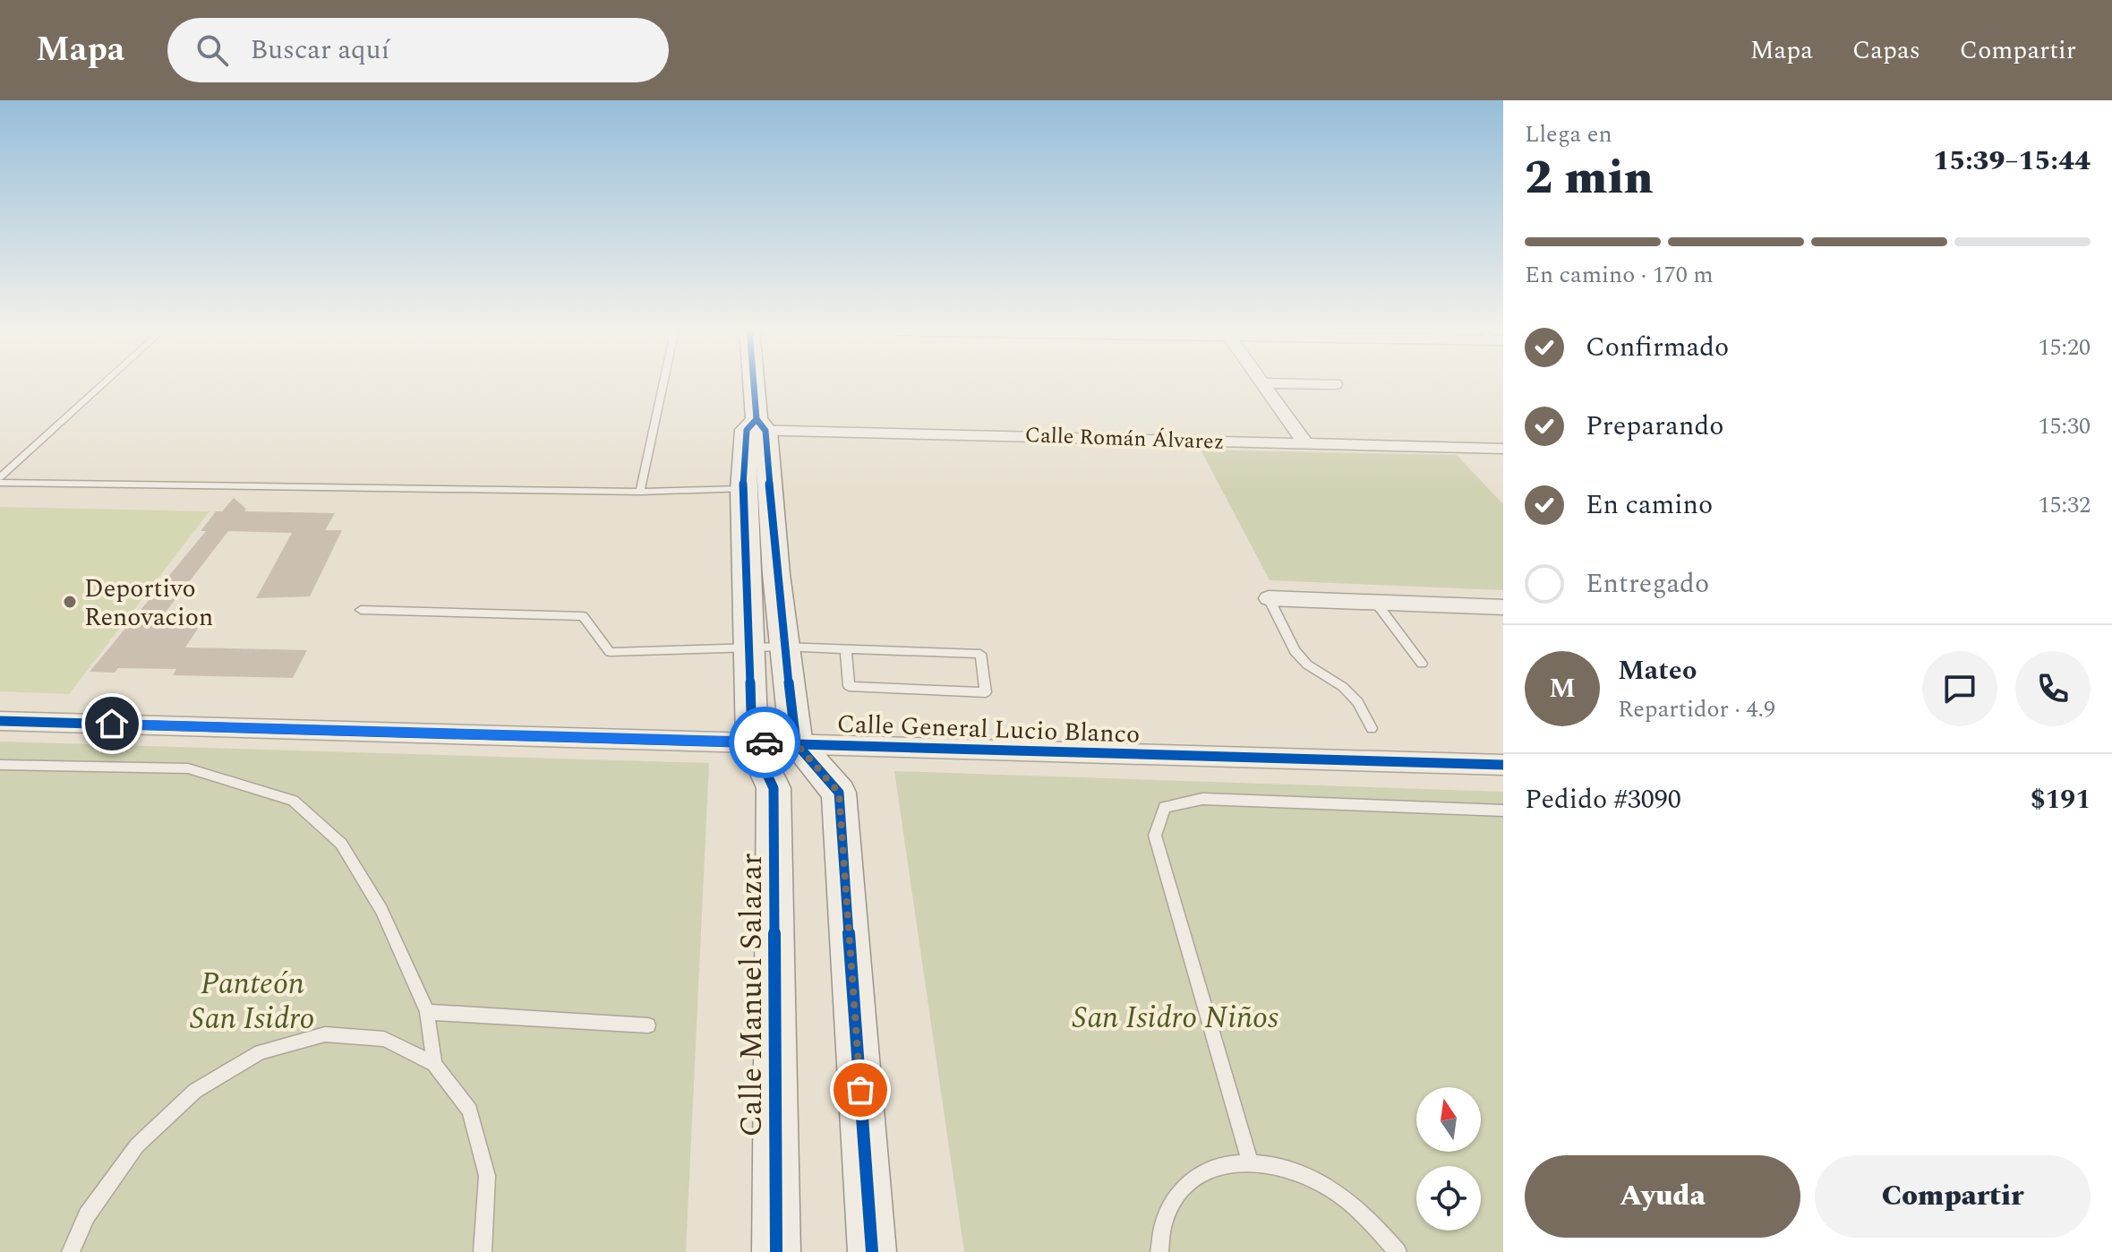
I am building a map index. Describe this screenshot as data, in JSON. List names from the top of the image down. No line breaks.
{"streets":{"street":["Calle Román Álvarez","Calle General Lucio Blanco","Calle Manuel Salazar"]},"crossings":[["Calle General Lucio Blanco","Calle Manuel Salazar"]],"parks":["Panteón San Isidro","San Isidro Niños"],"places":["Deportivo Renovacion"],"north":"top","page":{"header":"Mapa","search":"Buscar aquí","nav":["Mapa","Capas","Compartir"],"heading":["2 min","Llega en","15:39–15:44"],"panel":["Mateo","Repartidor · 4.9","Pedido #3090","$191"],"bar":"En camino · 170 m","list":[["Confirmado","15:20"],["Preparando","15:30"],["En camino","15:32"],"Entregado"],"round":"M","buttons":["Ayuda","Compartir"]}}
